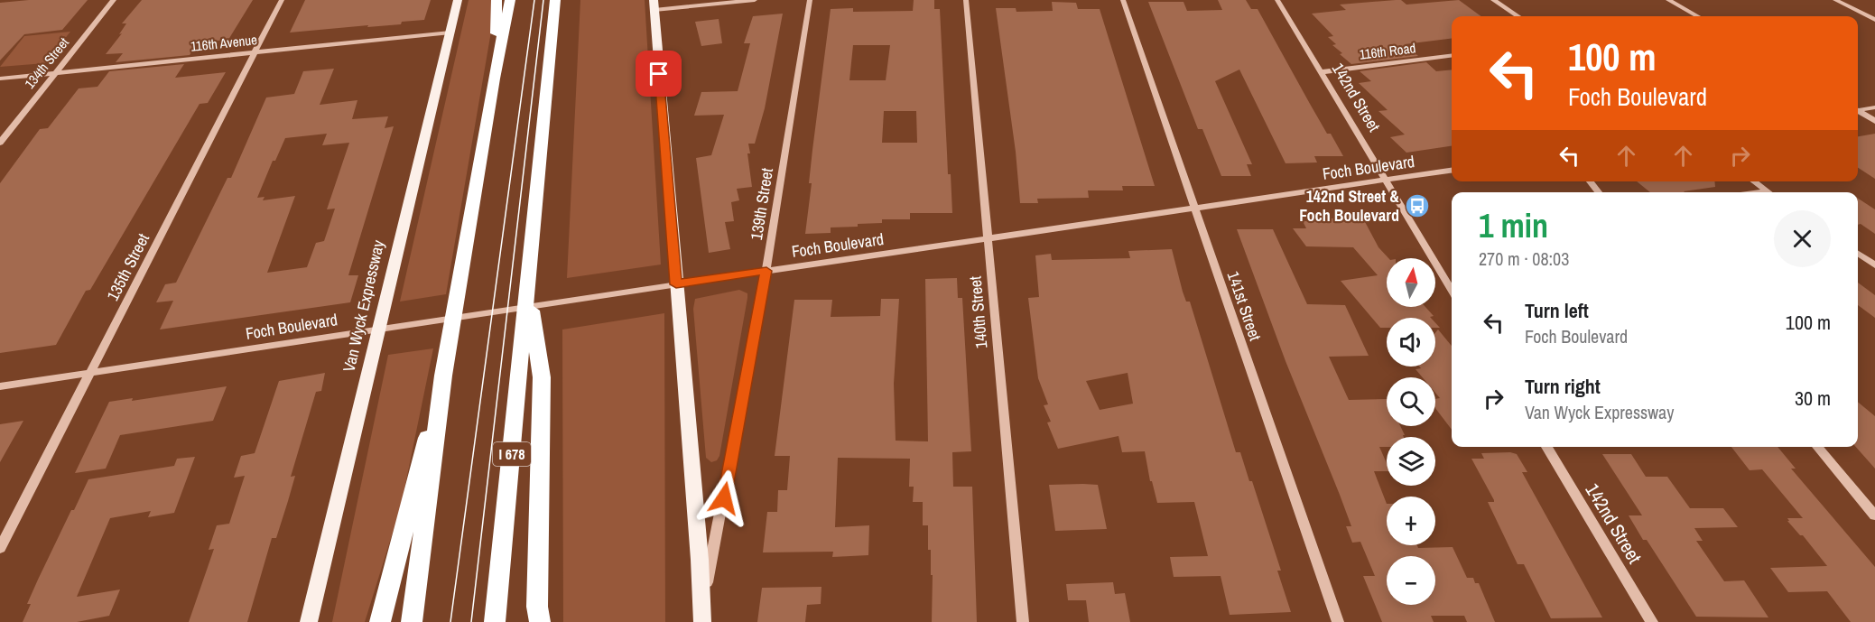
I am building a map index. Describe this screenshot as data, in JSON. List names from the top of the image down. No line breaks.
{"streets":{"highway":["I 678"],"main road":["Van Wyck Expressway"],"street":["116th Avenue","116th Road","134th Street","142nd Street","Foch Boulevard","139th Street","135th Street","141st Street","140th Street"]},"crossings":[["116th Avenue","134th Street"],["116th Avenue","135th Street"],["116th Avenue","Van Wyck Expressway"],["116th Road","142nd Street"],["142nd Street","Foch Boulevard"],["Foch Boulevard","139th Street"],["Foch Boulevard","135th Street"],["Foch Boulevard","Van Wyck Expressway"],["Foch Boulevard","141st Street"],["Foch Boulevard","140th Street"]],"places":{"bus stop":["142nd Street & Foch Boulevard"]},"north":"top","page":{"turn":["100 m","Foch Boulevard"],"heading":["1 min","270 m · 08:03"],"map_buttons":["+","−"],"list":[{"name":"Turn left","note":"Foch Boulevard","value":"100 m"},{"name":"Turn right","note":"Van Wyck Expressway","value":"30 m"}]}}
